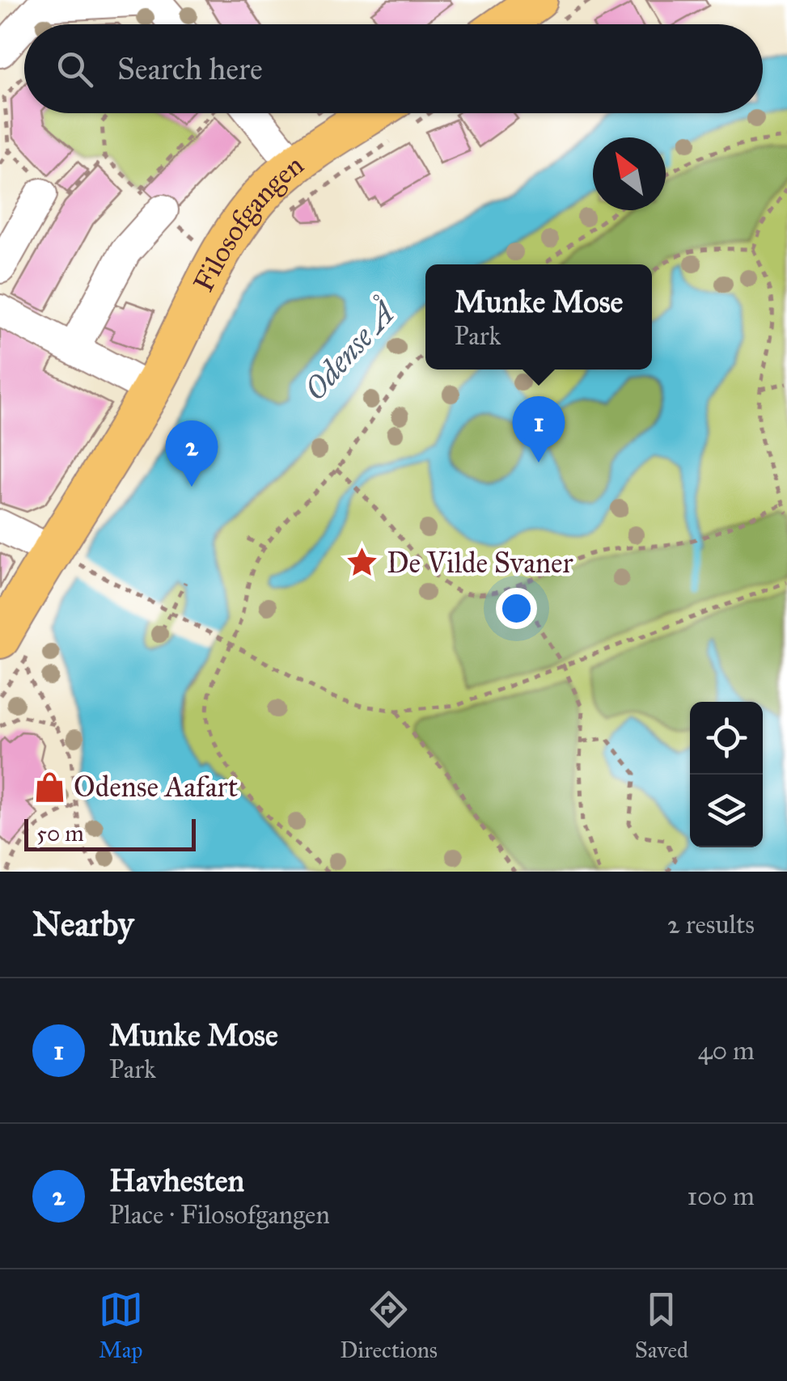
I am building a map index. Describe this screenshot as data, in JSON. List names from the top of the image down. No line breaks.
{"streets":{"main road":["Filosofgangen"]},"water":["Odense Å"],"places":{"place":["De Vilde Svaner"],"shop":["Odense Aafart"]},"scale_bar":"50 m","north":"top left","page":{"search":"Search here","popup":["Munke Mose","Park"],"pins":["1","2"],"scale":"50 m","heading":["Nearby","2 results"],"list":[{"mark":"1","name":"Munke Mose","note":"Park","value":"40 m"},{"mark":"2","name":"Havhesten","note":"Place · Filosofgangen","value":"100 m"}],"nav":["Map","Directions","Saved"]}}
